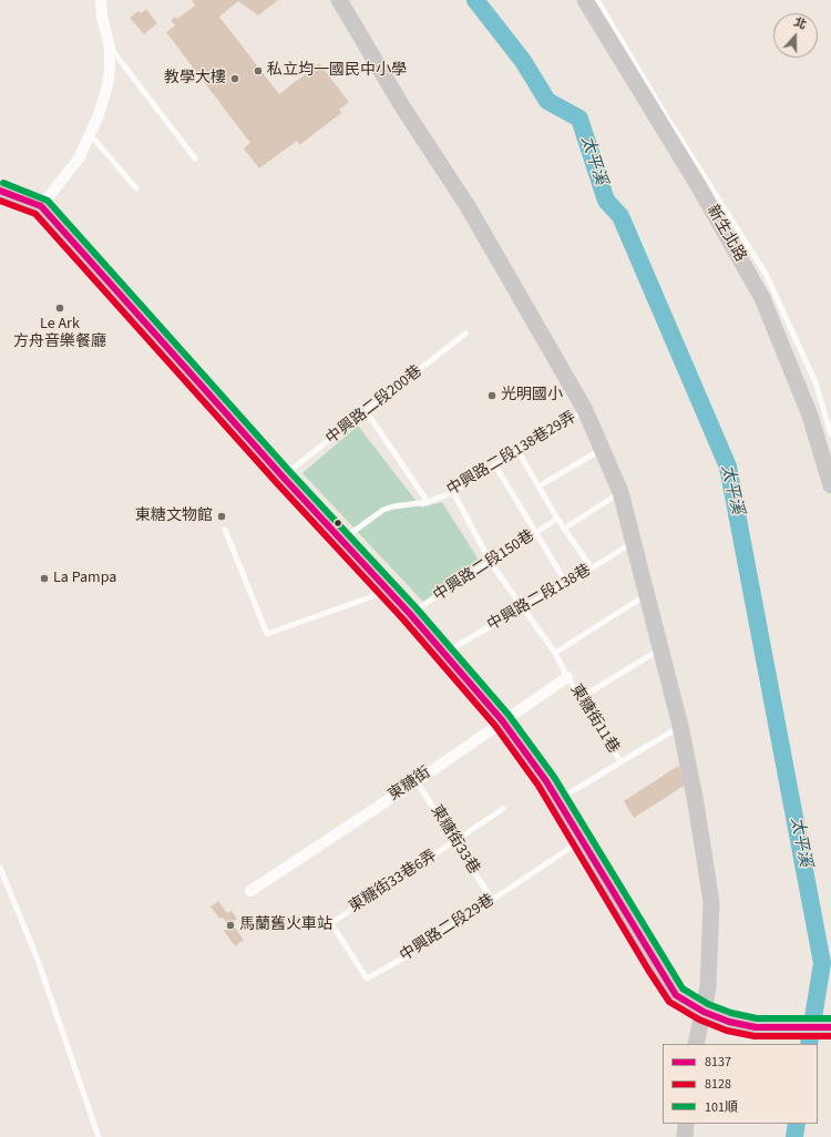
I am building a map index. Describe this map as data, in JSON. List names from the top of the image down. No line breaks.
{"streets":{"street":["新生北路","東糖街"],"lane":["中興路二段200巷","中興路二段138巷29弄","中興路二段150巷","中興路二段138巷","東糖街11巷","東糖街33巷","東糖街33巷6弄","中興路二段29巷"]},"crossings":[["中興路二段138巷29弄","東糖街11巷"],["中興路二段150巷","東糖街11巷"],["中興路二段138巷","東糖街11巷"],["東糖街11巷","東糖街"],["東糖街","東糖街33巷"],["東糖街33巷","東糖街33巷6弄"],["東糖街33巷","中興路二段29巷"],["東糖街33巷6弄","中興路二段29巷"]],"water":["太平溪"],"places":["私立均一國民中小學","教學大樓","Le Ark 方舟音樂餐廳","光明國小","東糖文物館","La Pampa","馬蘭舊火車站"],"lines":["transit line 101順","transit line 8137","transit line 8128"],"legend":["8137","8128","101順"],"north":"top"}
